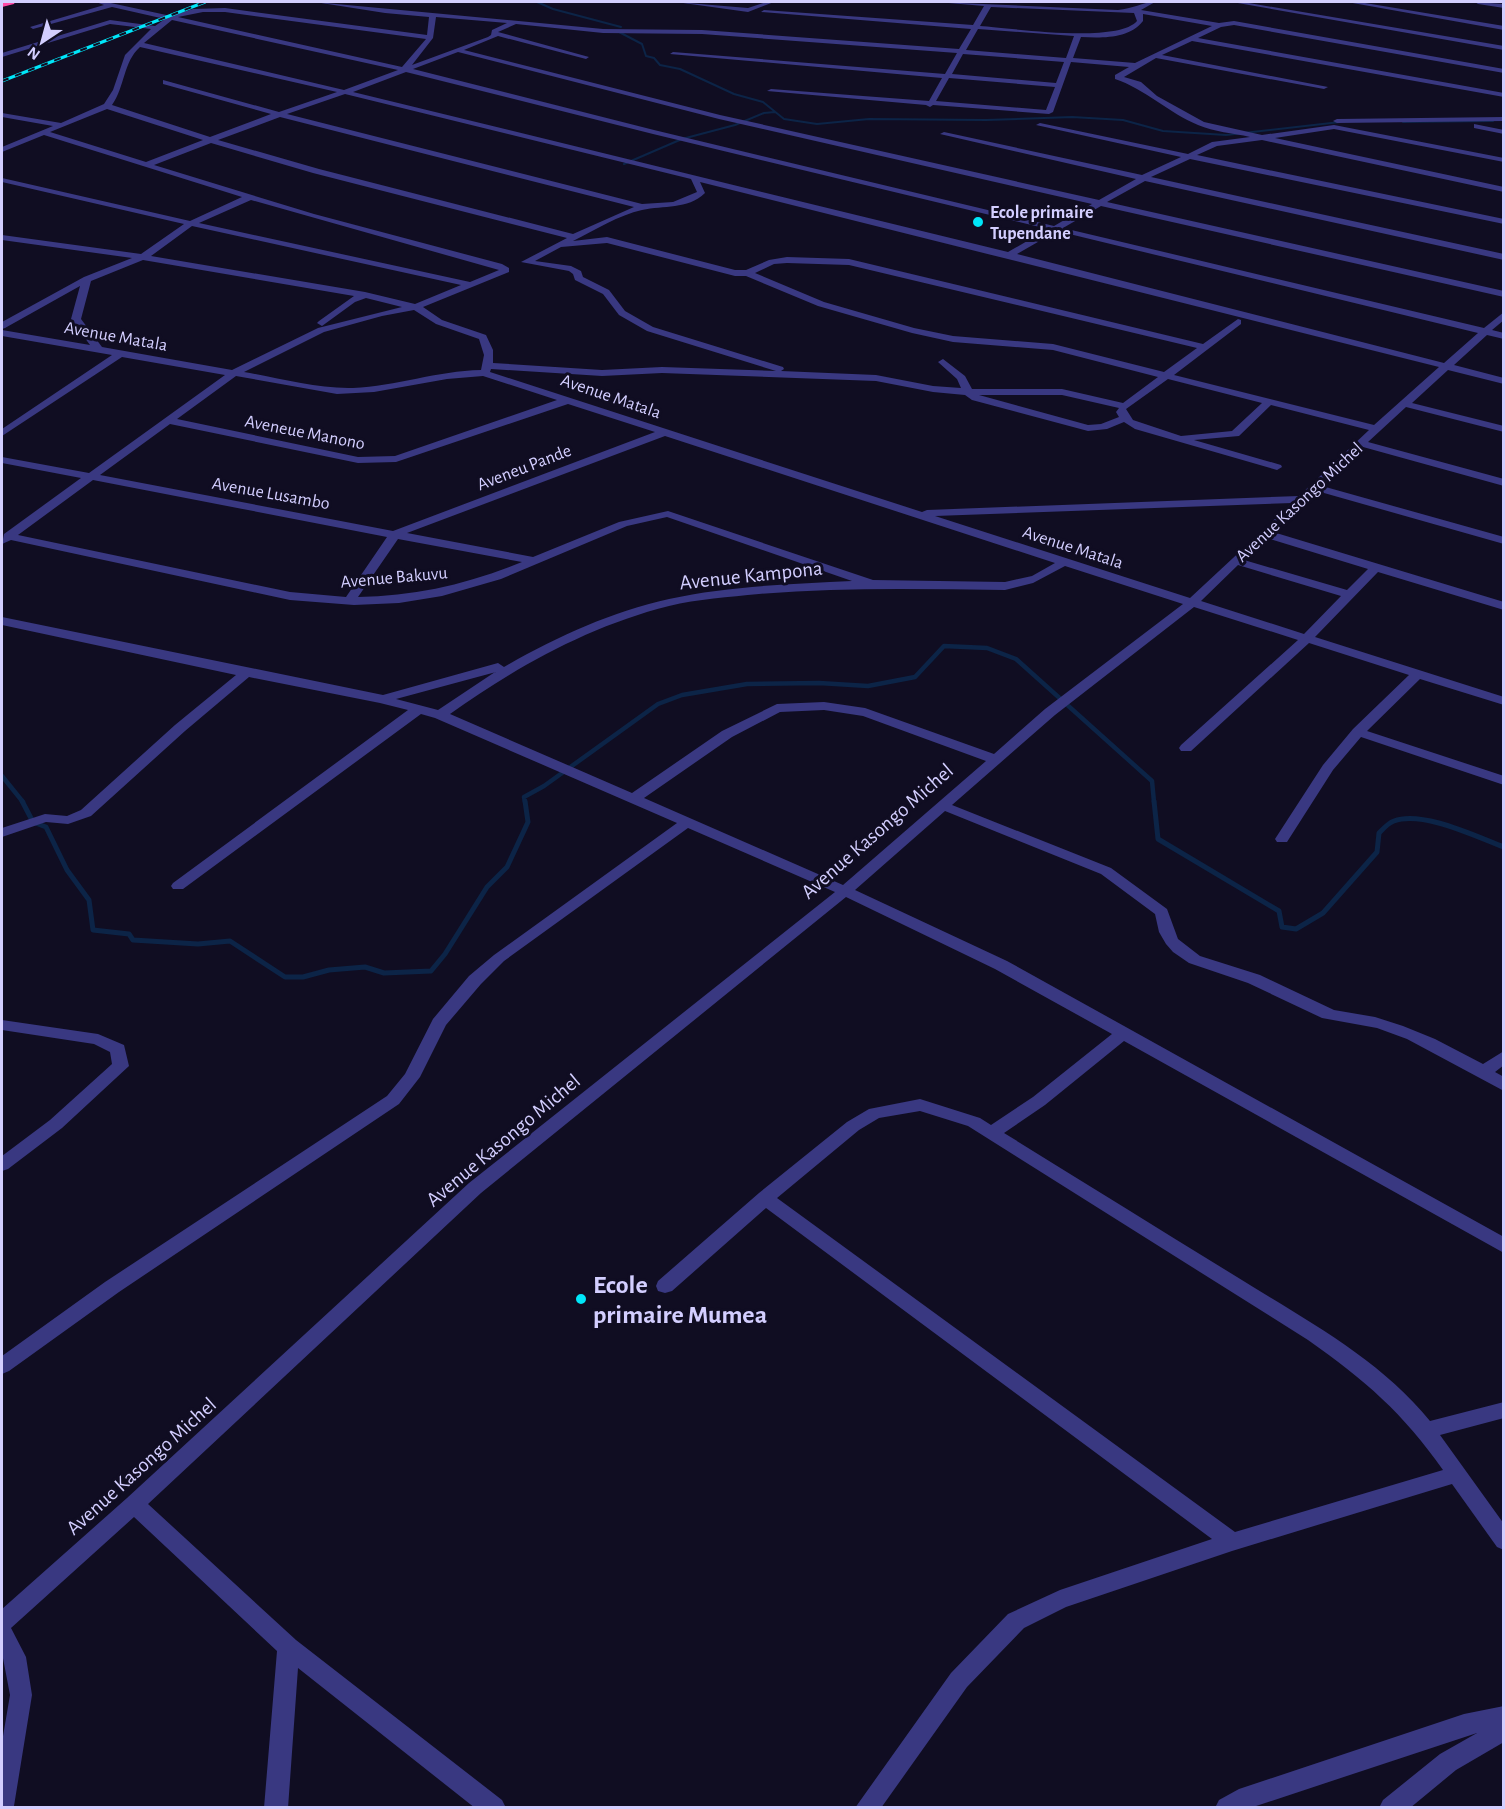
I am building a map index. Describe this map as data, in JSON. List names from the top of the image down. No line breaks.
{"streets":{"street":["Avenue Matala","Aveneue Manono","Aveneu Pande","Avenue Lusambo","Avenue Kasongo Michel","Avenue Kampona","Avenue Bakuvu"]},"crossings":[["Avenue Matala","Aveneue Manono"],["Avenue Matala","Aveneu Pande"],["Avenue Matala","Avenue Kasongo Michel"],["Avenue Matala","Avenue Kampona"],["Aveneu Pande","Avenue Lusambo"],["Avenue Lusambo","Avenue Bakuvu"],["Avenue Kampona","Avenue Bakuvu"]],"places":["Ecole primaire Tupendane","Ecole primaire Mumea"],"north":"bottom left"}
